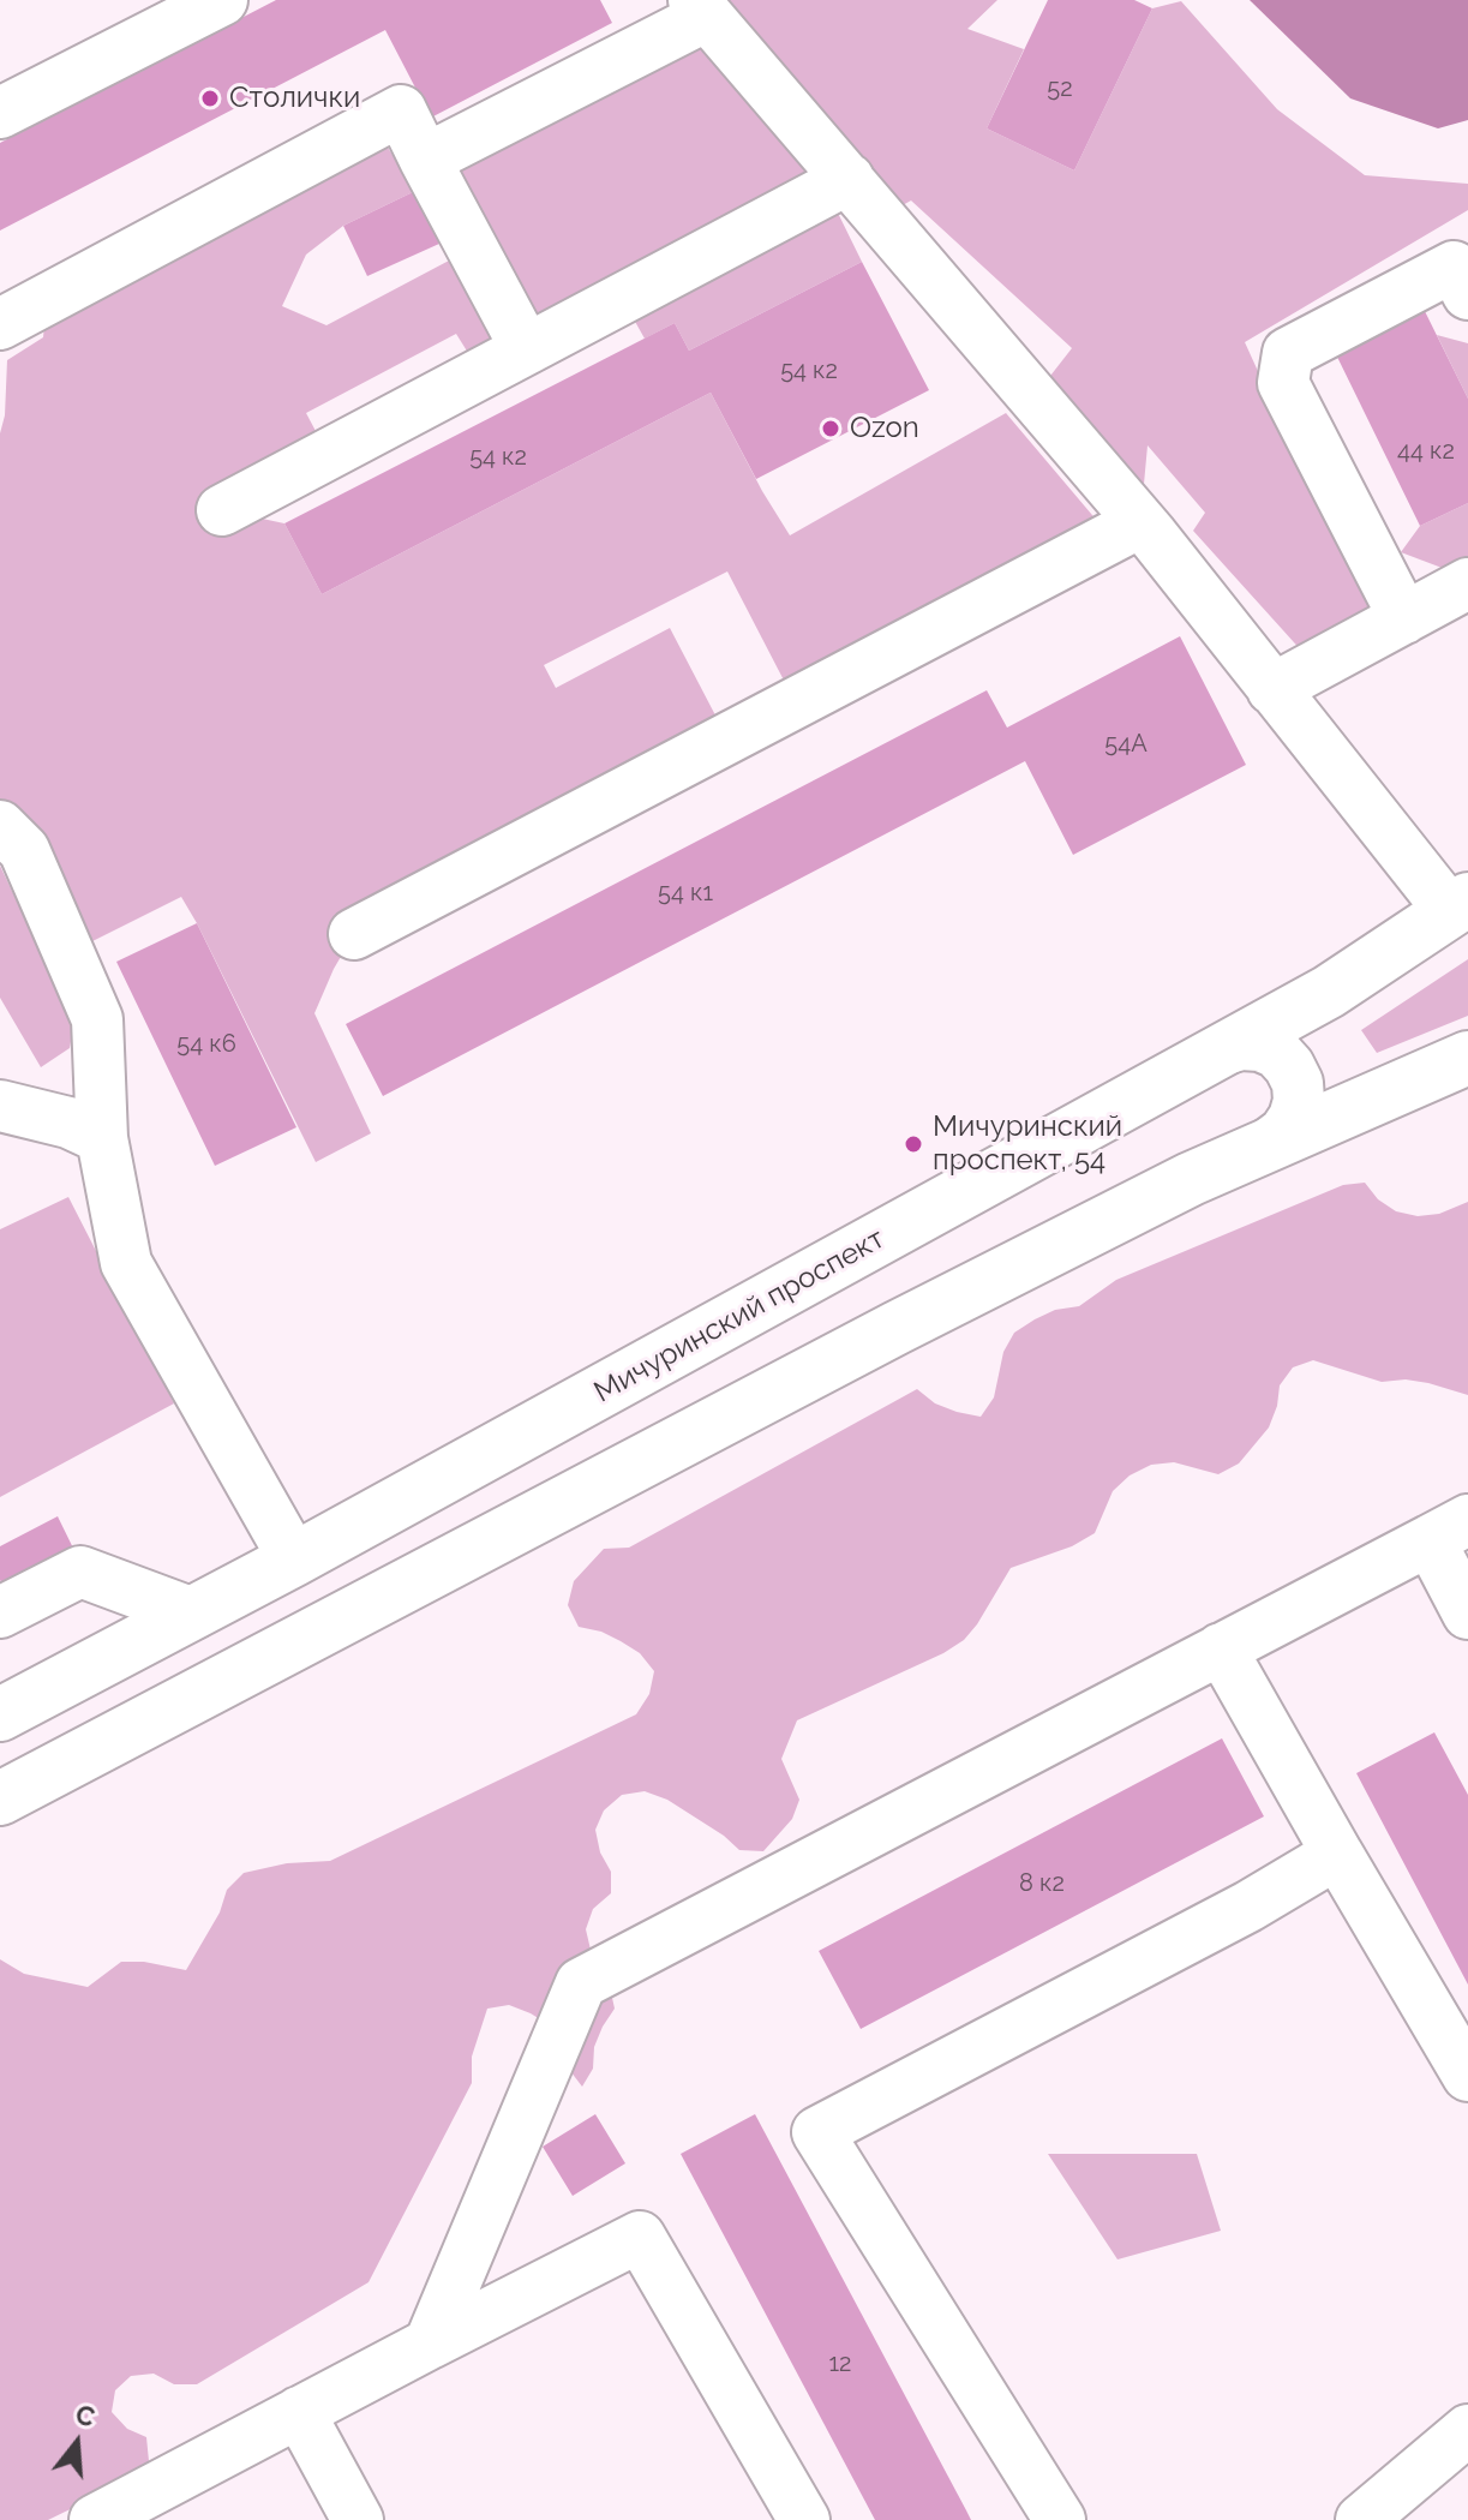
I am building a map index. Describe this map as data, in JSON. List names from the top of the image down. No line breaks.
{"streets":{"main road":["Мичуринский проспект"]},"places":["Столички","Ozon","Мичуринский проспект, 54"],"house_numbers":["52","54 к2","44 к2","54 к2","54А","54 к1","54 к6","8 к2","12"],"north":"top"}
